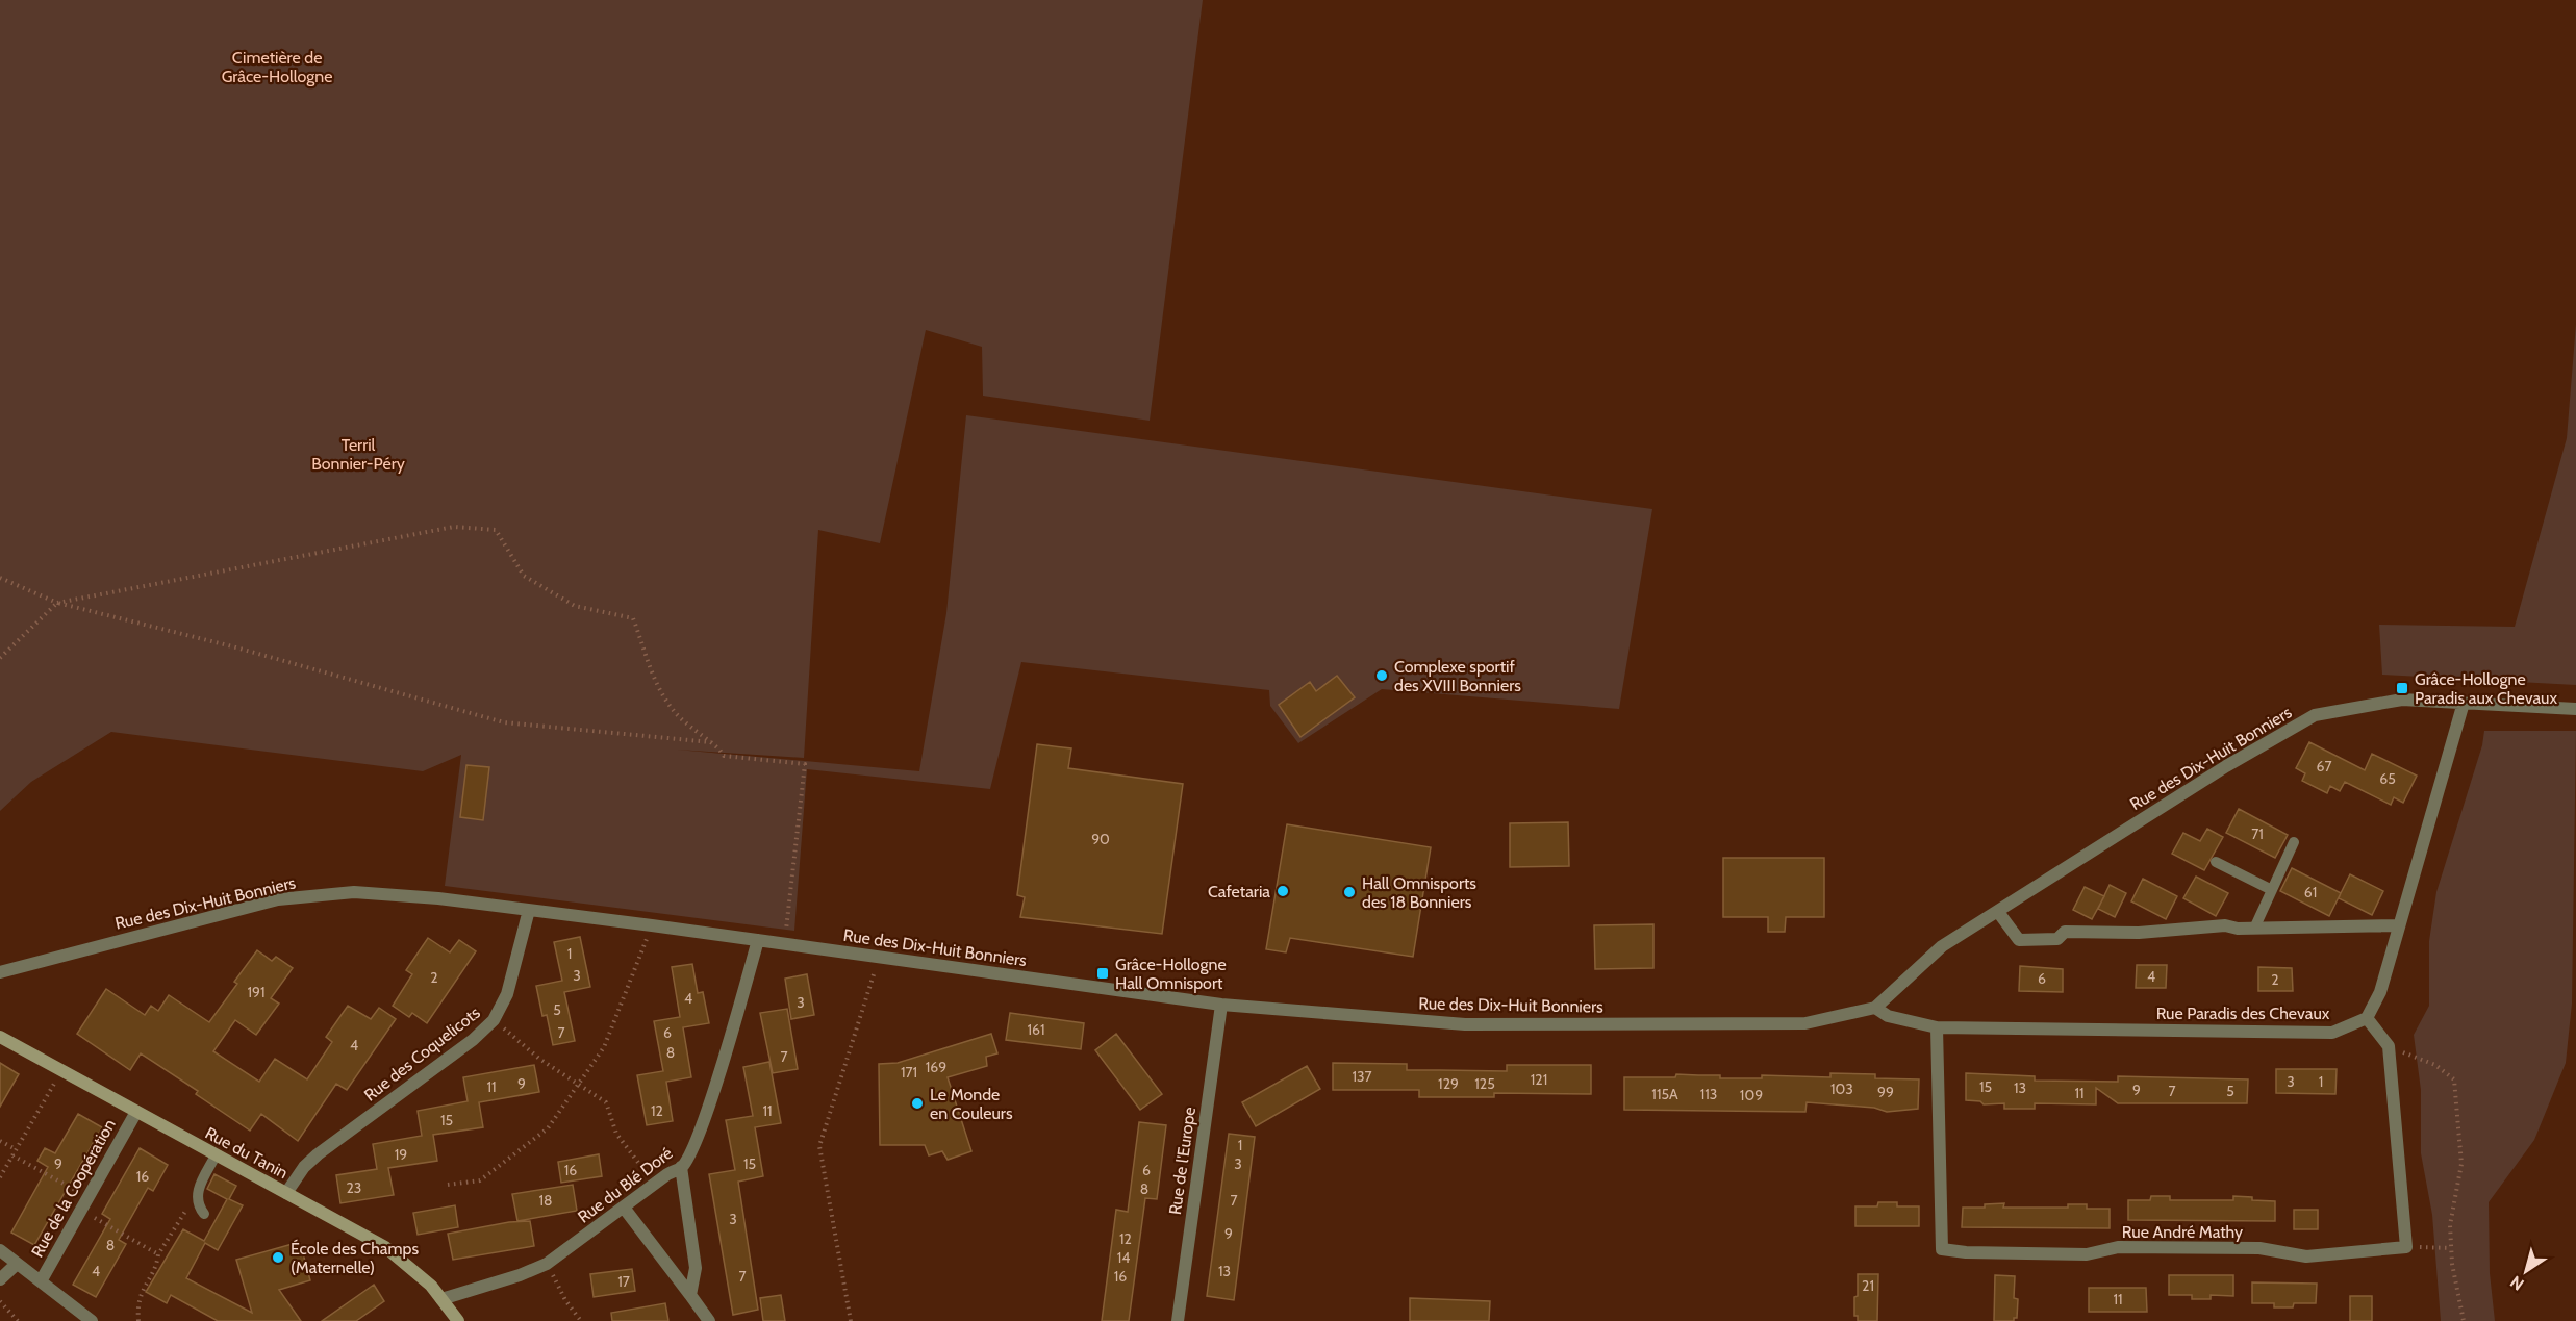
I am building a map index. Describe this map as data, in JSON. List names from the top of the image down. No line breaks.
{"streets":{"street":["Rue des Dix-Huit Bonniers","Rue Paradis des Chevaux","Rue des Coquelicots","Rue du Tanin","Rue de l'Europe","Rue du Blé Doré","Rue de la Coopération","Rue André Mathy"]},"crossings":[["Rue des Dix-Huit Bonniers","Rue des Coquelicots"],["Rue des Dix-Huit Bonniers","Rue de l'Europe"],["Rue des Dix-Huit Bonniers","Rue du Blé Doré"],["Rue Paradis des Chevaux","Rue André Mathy"],["Rue des Coquelicots","Rue du Tanin"],["Rue du Tanin","Rue du Blé Doré"],["Rue du Tanin","Rue de la Coopération"]],"parks":["Cimetière de Grâce-Hollogne","Terril Bonnier-Péry"],"places":{"other":["Complexe sportif des XVIII Bonniers","Cafetaria","Hall Omnisports des 18 Bonniers","Le Monde en Couleurs","École des Champs (Maternelle)"],"transit":["Grâce-Hollogne Paradis aux Chevaux","Grâce-Hollogne Hall Omnisport"]},"house_numbers":["67","65","71","90","61","1","3","4","2","6","2","191","4","3","5","161","7","6","4","8","7","169","171","137","121","3","1","9","129","125","11","15","13","103","9","7","5","99","11","115A","113","109","12","11","15","1","19","9","15","3","16","6","16","23","8","18","7","3","9","12","8","14","4","13","7","16","17","21","11"],"north":"bottom left"}
